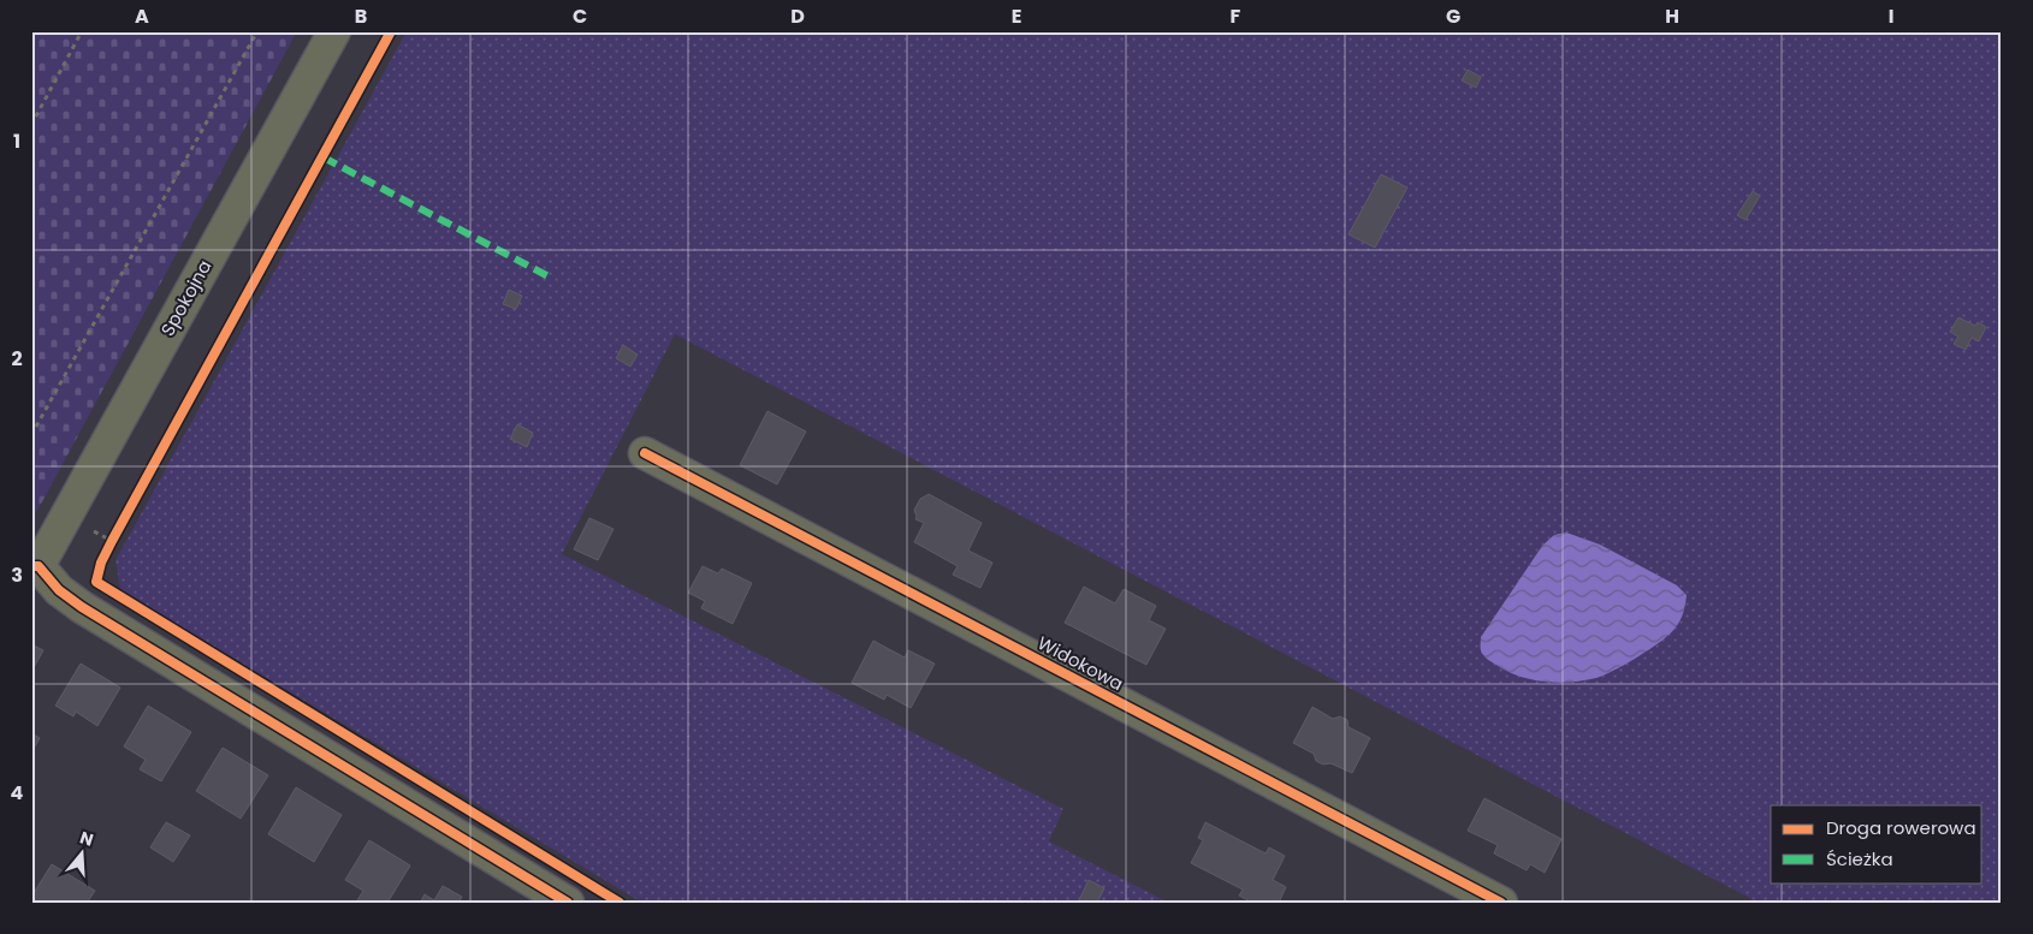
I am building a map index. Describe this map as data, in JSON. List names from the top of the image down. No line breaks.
{"streets":{"street":["Spokojna","Widokowa"]},"legend":["Droga rowerowa","Ścieżka"],"north":"top","grid":{"columns":["A","B","C","D","E","F","G","H","I"],"rows":["1","2","3","4"]}}
